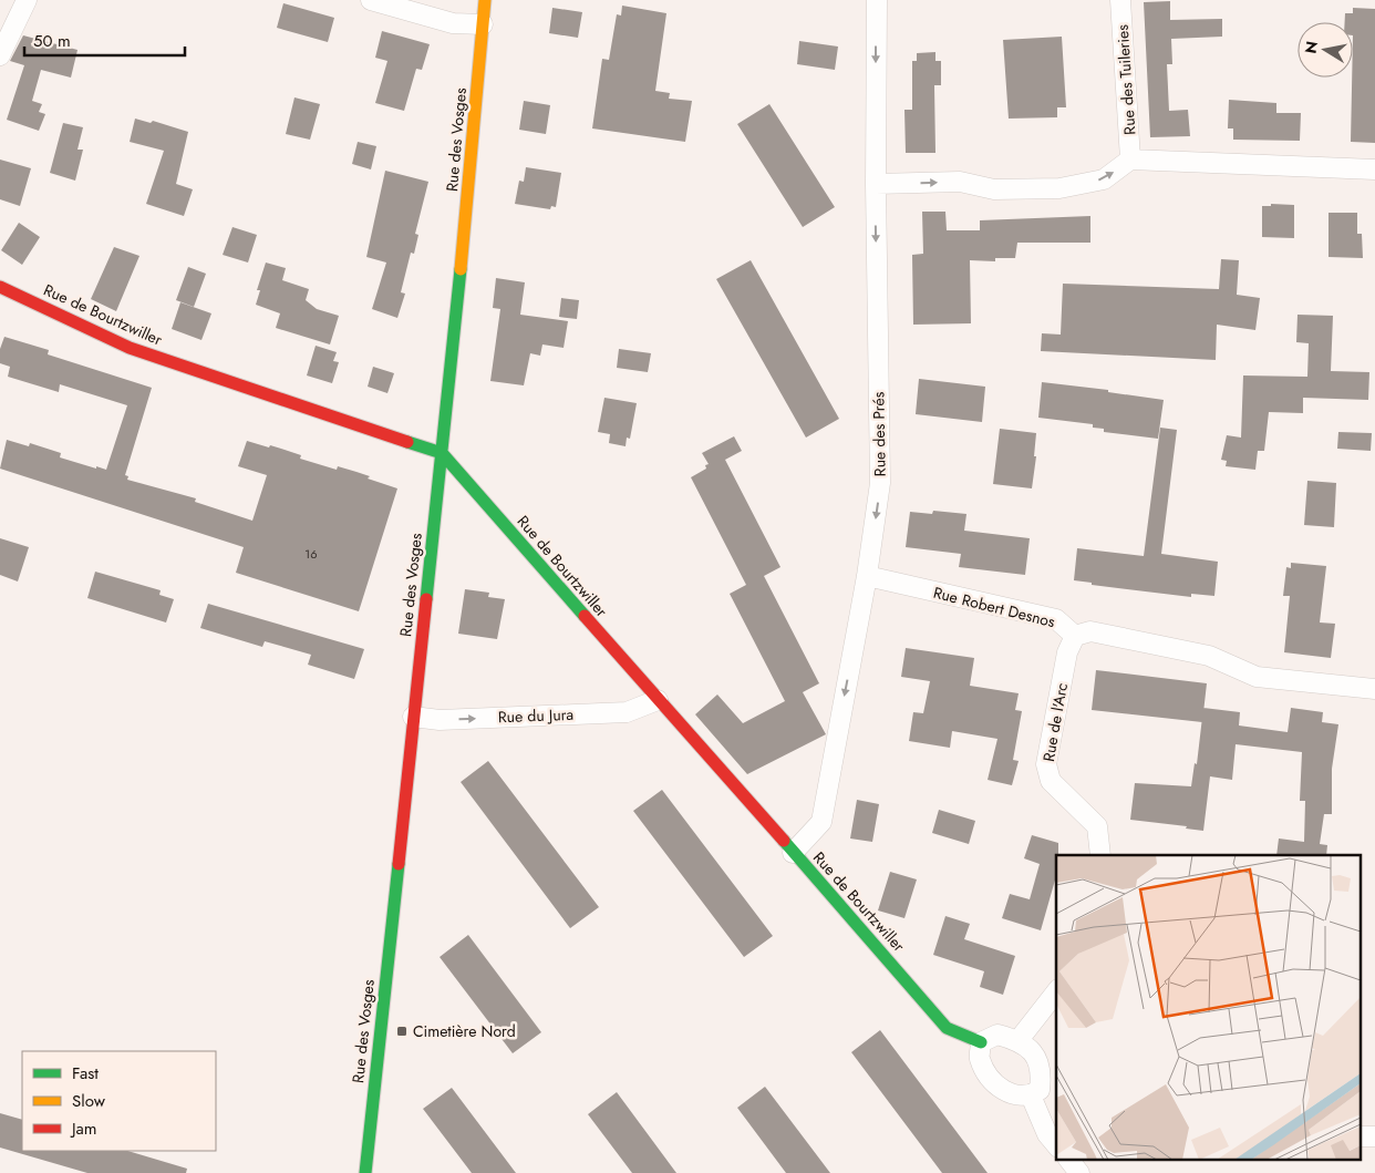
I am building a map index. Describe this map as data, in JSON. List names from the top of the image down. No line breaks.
{"streets":{"street":["Rue des Tuileries","Rue des Vosges","Rue de Bourtzwiller","Rue des Prés","Rue Robert Desnos","Rue du Jura","Rue de l'Arc"]},"crossings":[["Rue des Vosges","Rue de Bourtzwiller"],["Rue des Vosges","Rue du Jura"],["Rue de Bourtzwiller","Rue des Prés"],["Rue de Bourtzwiller","Rue du Jura"],["Rue des Prés","Rue Robert Desnos"],["Rue Robert Desnos","Rue de l'Arc"]],"one_way":["Rue des Prés","Rue du Jura"],"places":{"transit":["Cimetière Nord"]},"house_numbers":["16"],"legend":["Fast","Slow","Jam"],"scale_bar":"50 m","north":"left"}
